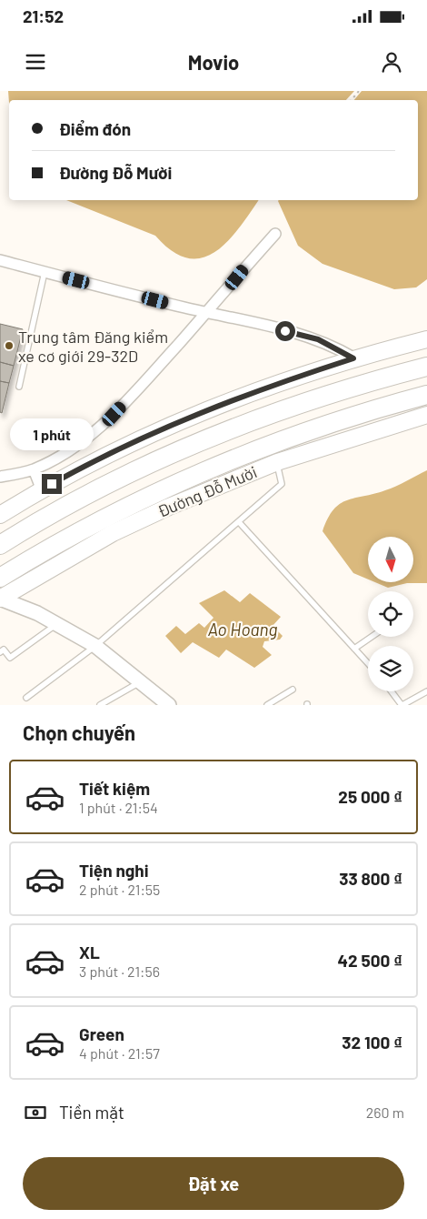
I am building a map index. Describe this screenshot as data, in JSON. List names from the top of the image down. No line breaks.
{"streets":{"main road":["Đường Đỗ Mười"]},"water":["Ao Hoang"],"places":["Trung tâm Đăng kiểm xe cơ giới 29-32D"],"north":"bottom","page":{"status":"21:52","header":"Movio","banner":["Điểm đón","Đường Đỗ Mười"],"bubble":"1 phút","heading":"Chọn chuyến","list":[{"name":"Tiết kiệm","note":"1 phút · 21:54","value":"25 000 ₫"},{"name":"Tiện nghi","note":"2 phút · 21:55","value":"33 800 ₫"},{"name":"XL","note":"3 phút · 21:56","value":"42 500 ₫"},{"name":"Green","note":"4 phút · 21:57","value":"32 100 ₫"}],"pay":["Tiền mặt","260 m"],"buttons":"Đặt xe"}}
